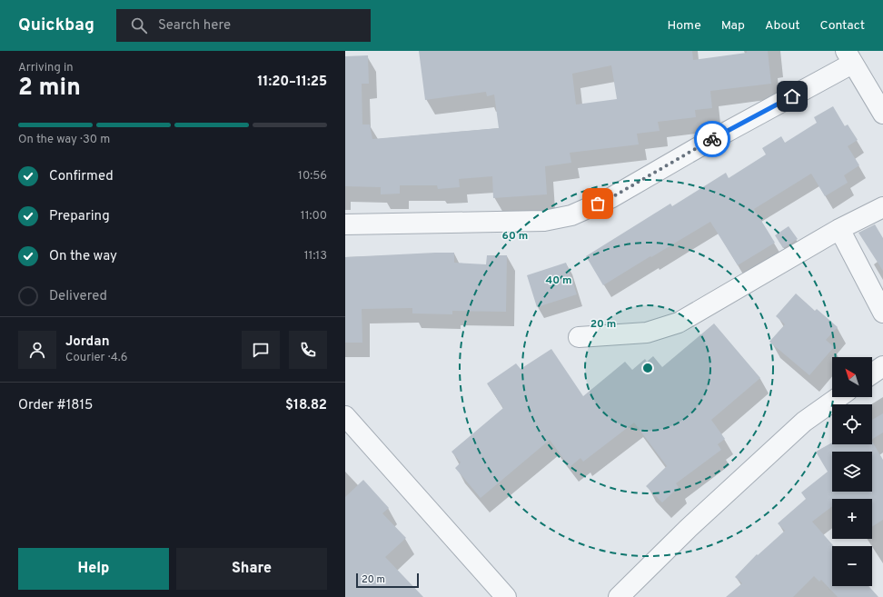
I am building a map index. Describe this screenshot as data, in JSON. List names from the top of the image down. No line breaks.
{"scale_bar":"20 m","north":"top left","page":{"header":"Quickbag","search":"Search here","nav":["Home","Map","About","Contact"],"heading":["2 min","Arriving in","11:20–11:25"],"panel":["Jordan","Courier · 4.6","Order #1815","$18.82"],"bar":"On the way · 30 m","list":[["Confirmed","10:56"],["Preparing","11:00"],["On the way","11:13"],"Delivered"],"map_buttons":["+","−"],"buttons":["Help","Share"],"scale":"20 m"},"rings":["60 m","40 m","20 m"]}
